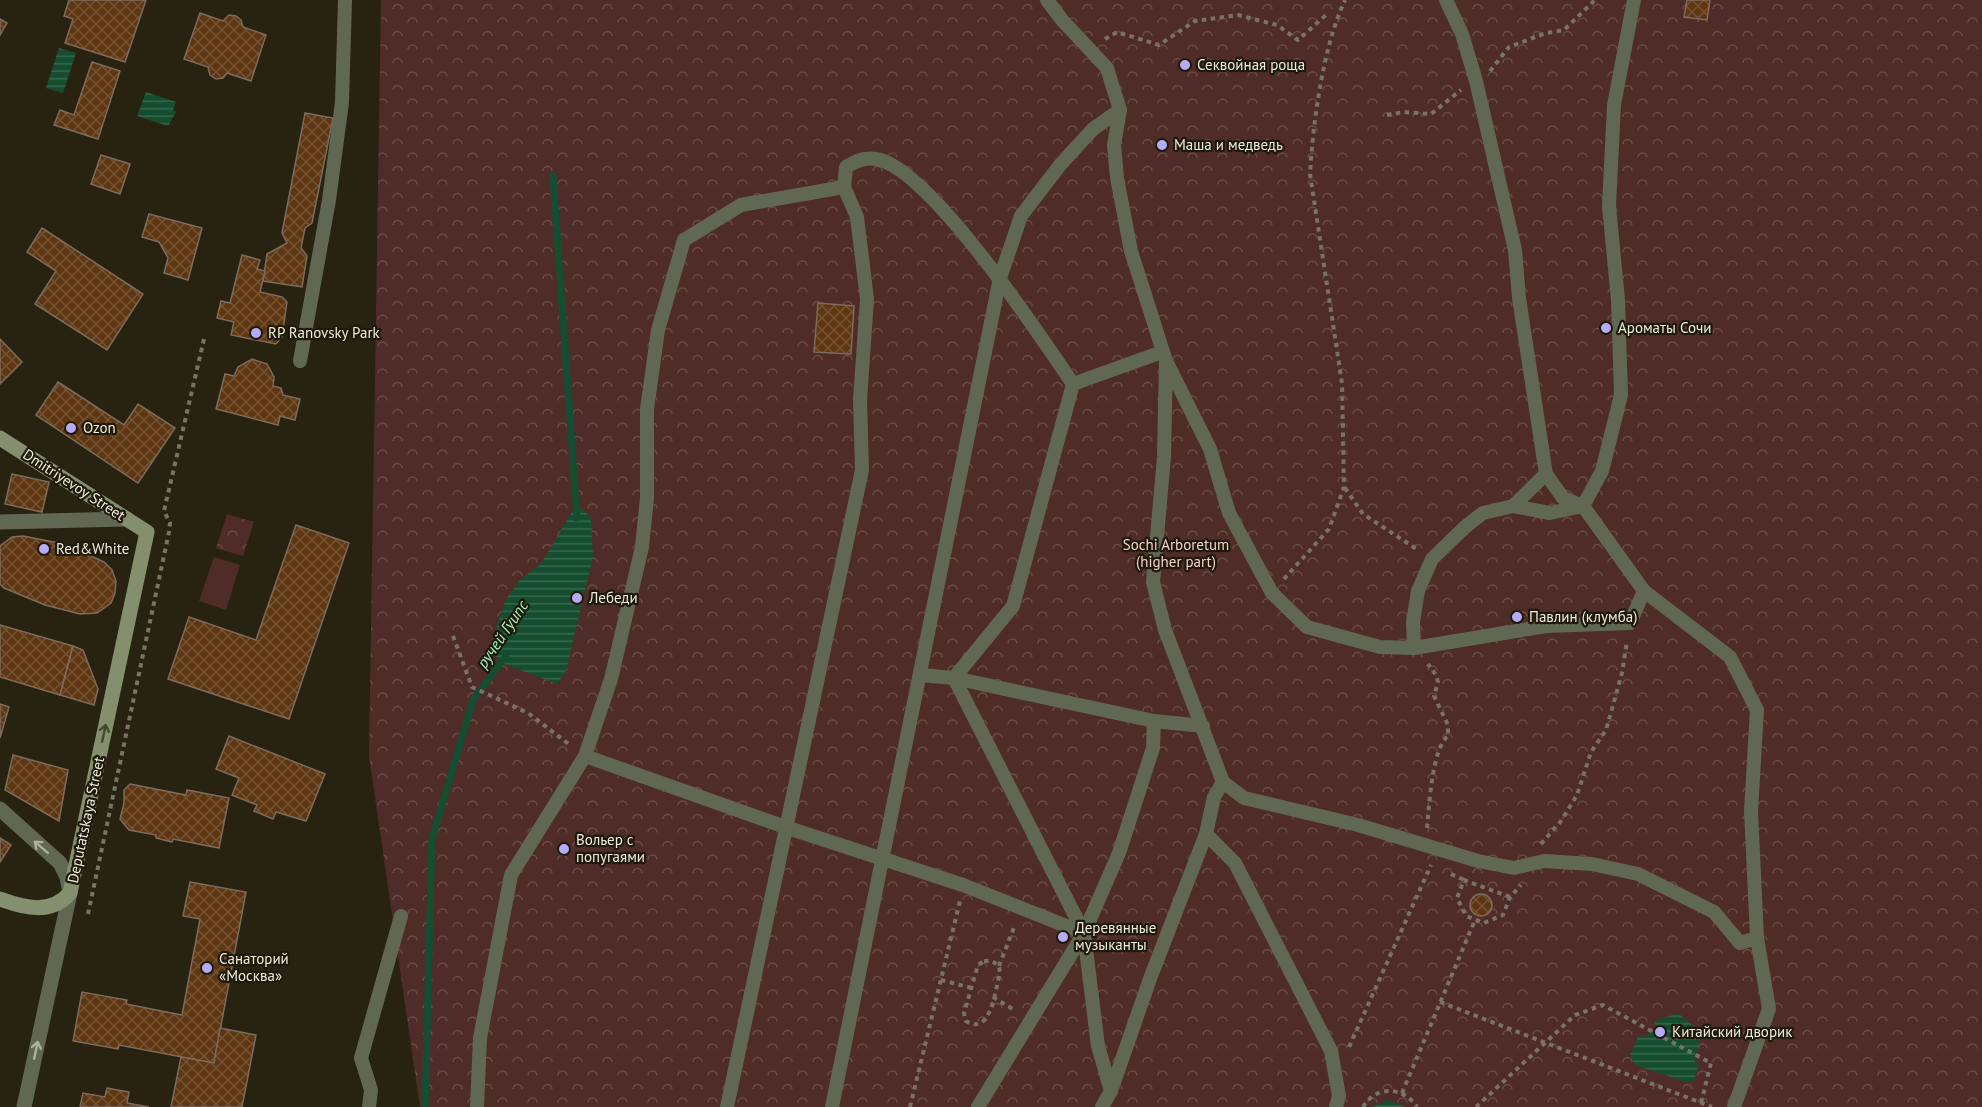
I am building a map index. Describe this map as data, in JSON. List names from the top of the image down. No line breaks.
{"streets":{"street":["Dmitriyevoy Street","Deputatskaya Street"]},"crossings":[["Dmitriyevoy Street","Deputatskaya Street"]],"one_way":["Deputatskaya Street"],"water":["ручей Гуипс"],"parks":["Sochi Arboretum (higher part)"],"places":["Секвойная роща","Маша и медведь","Ароматы Сочи","RP Ranovsky Park","Ozon","Red&White","Лебеди","Павлин (клумба)","Вольер с попугаями","Деревянные музыканты","Санаторий «Москва»","Китайский дворик"]}
